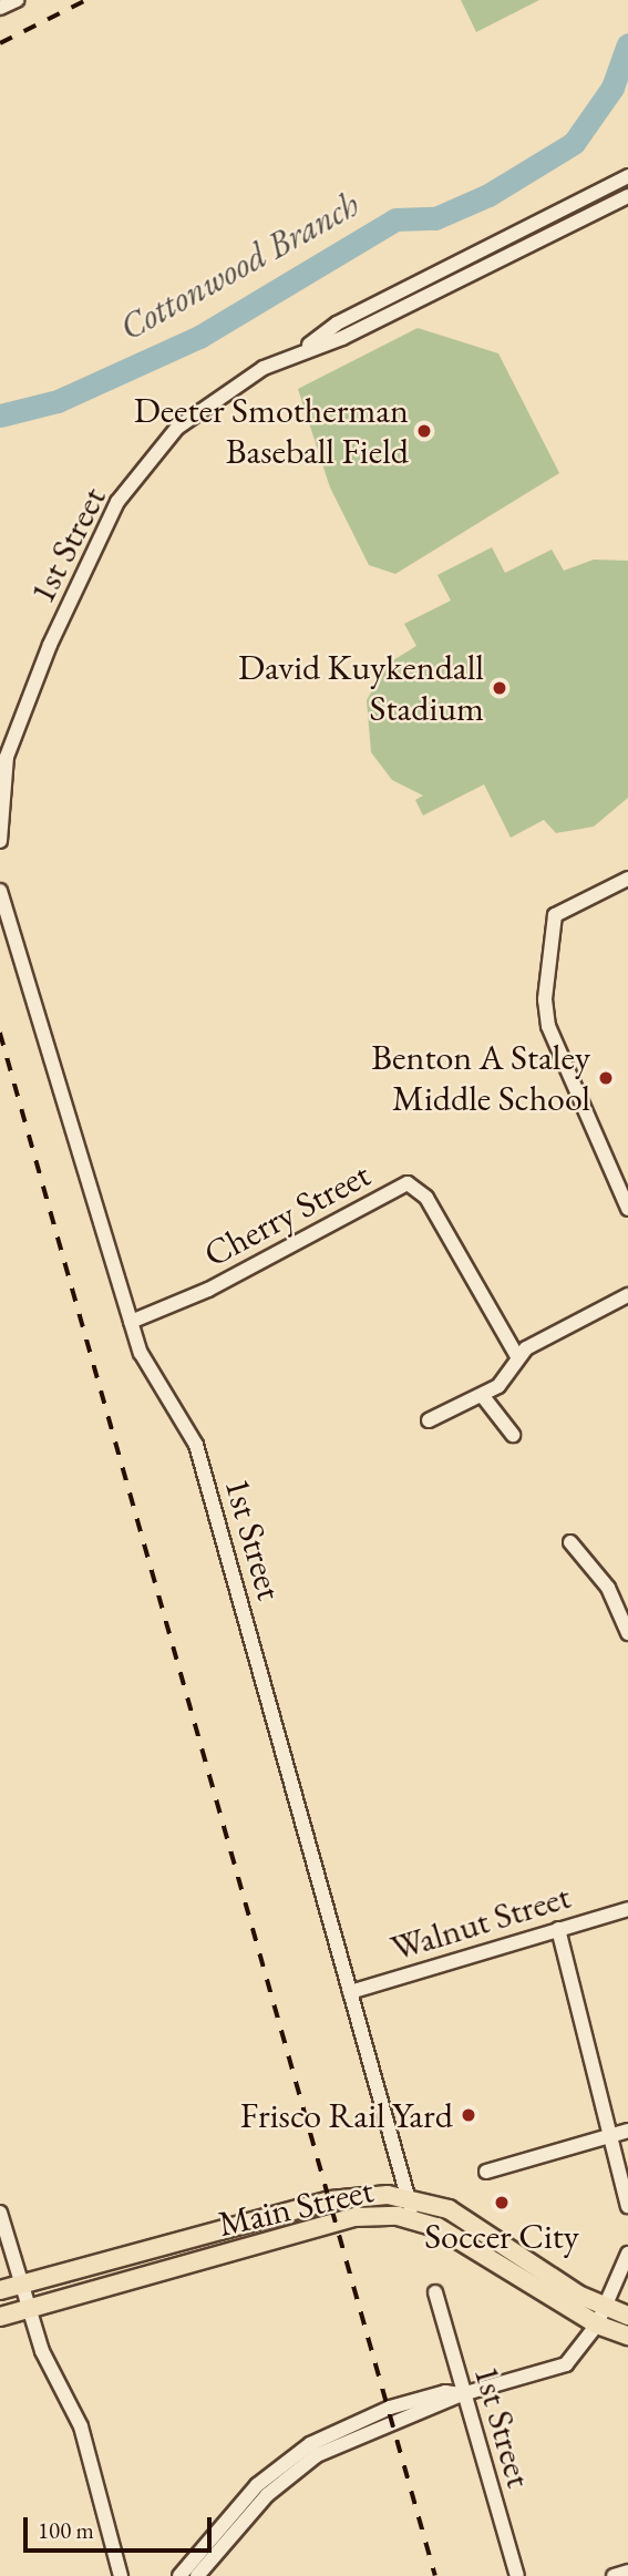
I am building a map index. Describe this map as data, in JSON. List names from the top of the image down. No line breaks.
{"streets":{"main road":["Main Street"],"street":["1st Street","Cherry Street","Walnut Street"]},"crossings":[["1st Street","Cherry Street"],["1st Street","Walnut Street"],["1st Street","Main Street"]],"water":["Cottonwood Branch"],"places":["Deeter Smotherman Baseball Field","David Kuykendall Stadium","Benton A Staley Middle School","Frisco Rail Yard","Soccer City"],"scale_bar":"100 m"}
